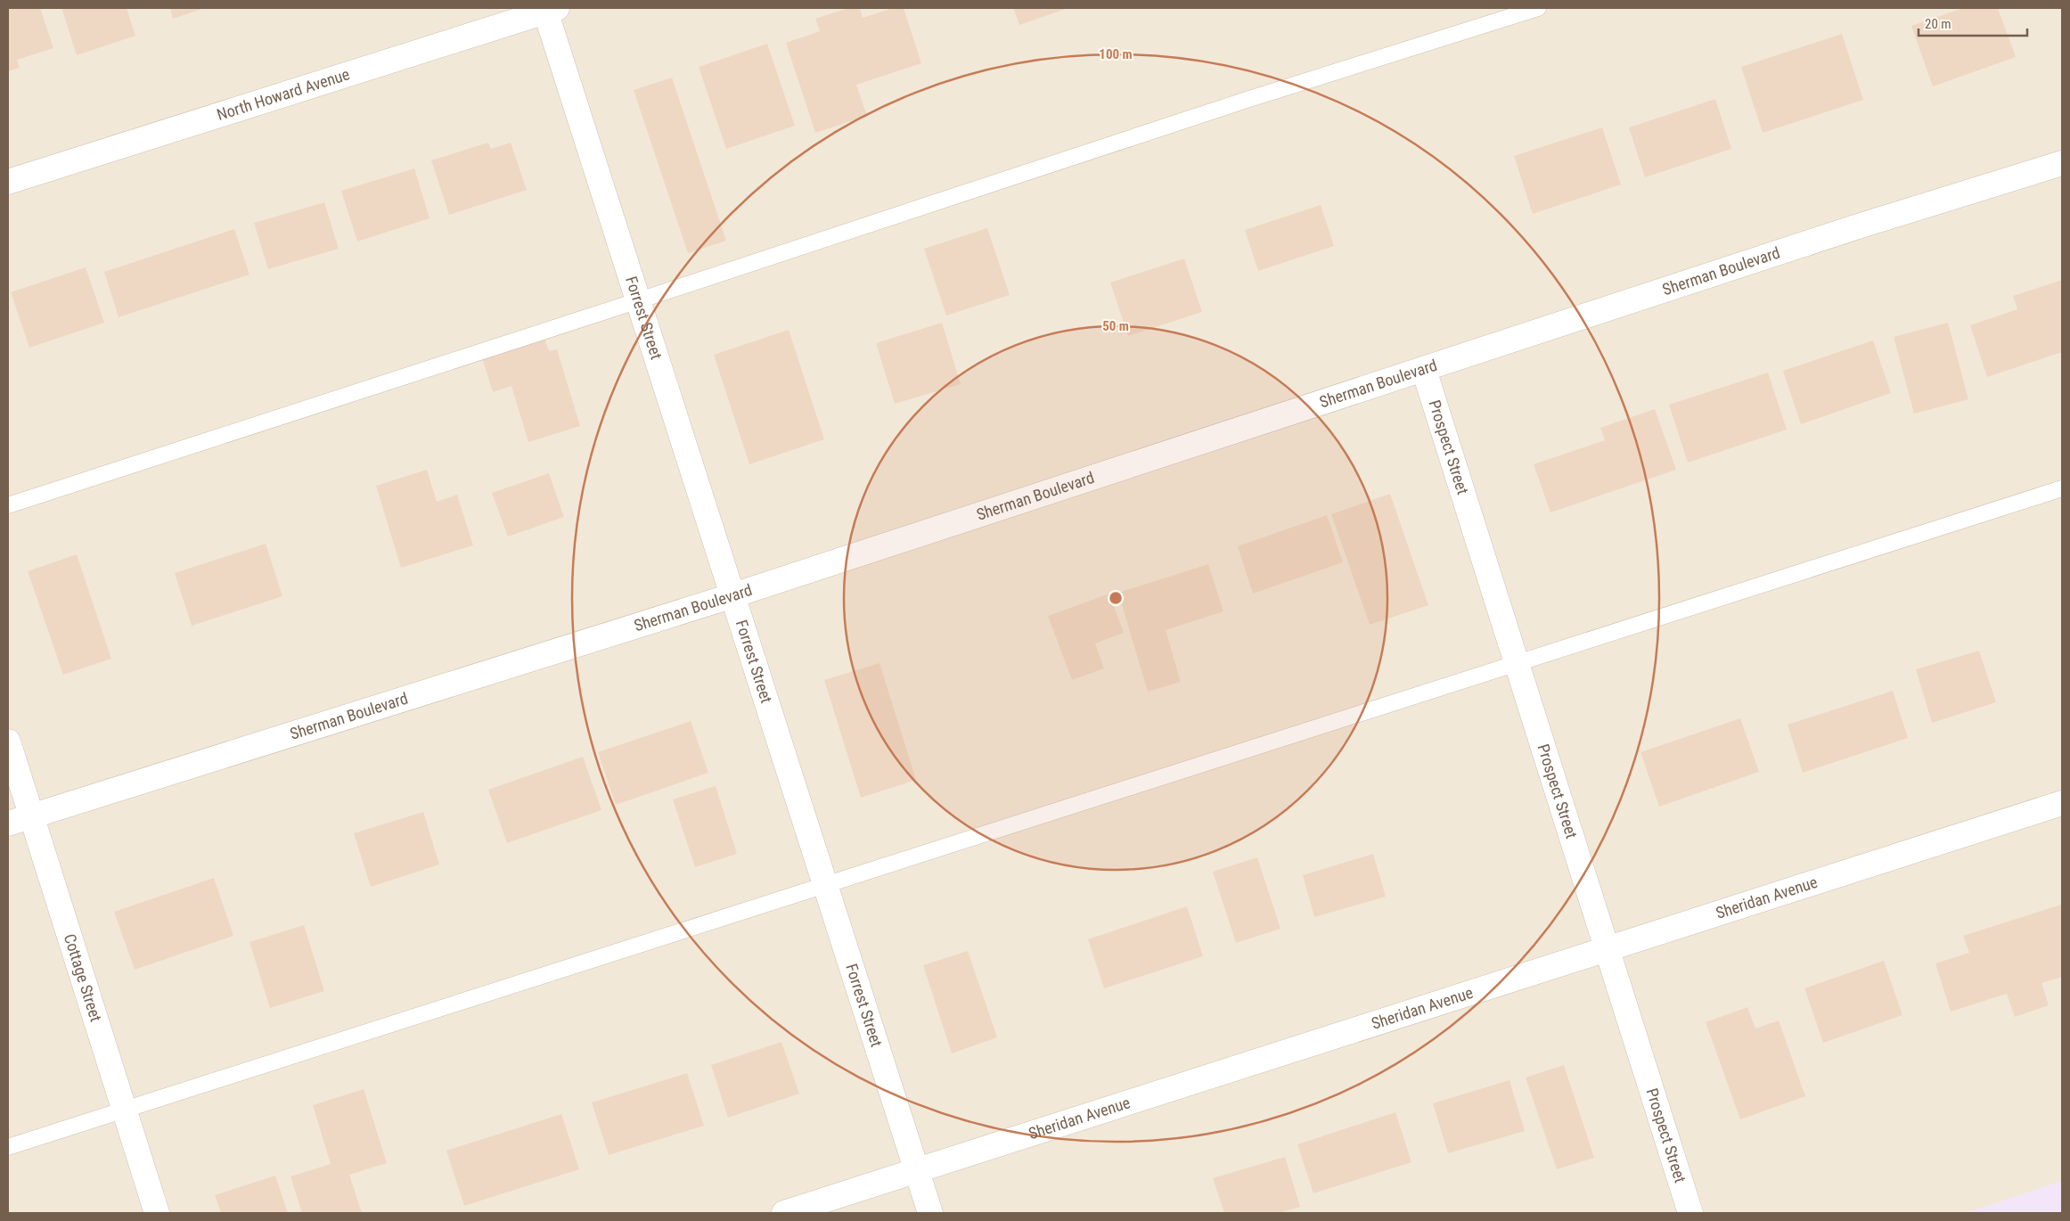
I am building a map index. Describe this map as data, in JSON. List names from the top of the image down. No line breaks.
{"streets":{"street":["North Howard Avenue","Sherman Boulevard","Forrest Street","Prospect Street","Sheridan Avenue","Cottage Street"]},"crossings":[["North Howard Avenue","Forrest Street"],["Sherman Boulevard","Forrest Street"],["Sherman Boulevard","Prospect Street"],["Sherman Boulevard","Cottage Street"],["Forrest Street","Sheridan Avenue"],["Prospect Street","Sheridan Avenue"]],"scale_bar":"20 m","rings":["100 m","50 m"]}
